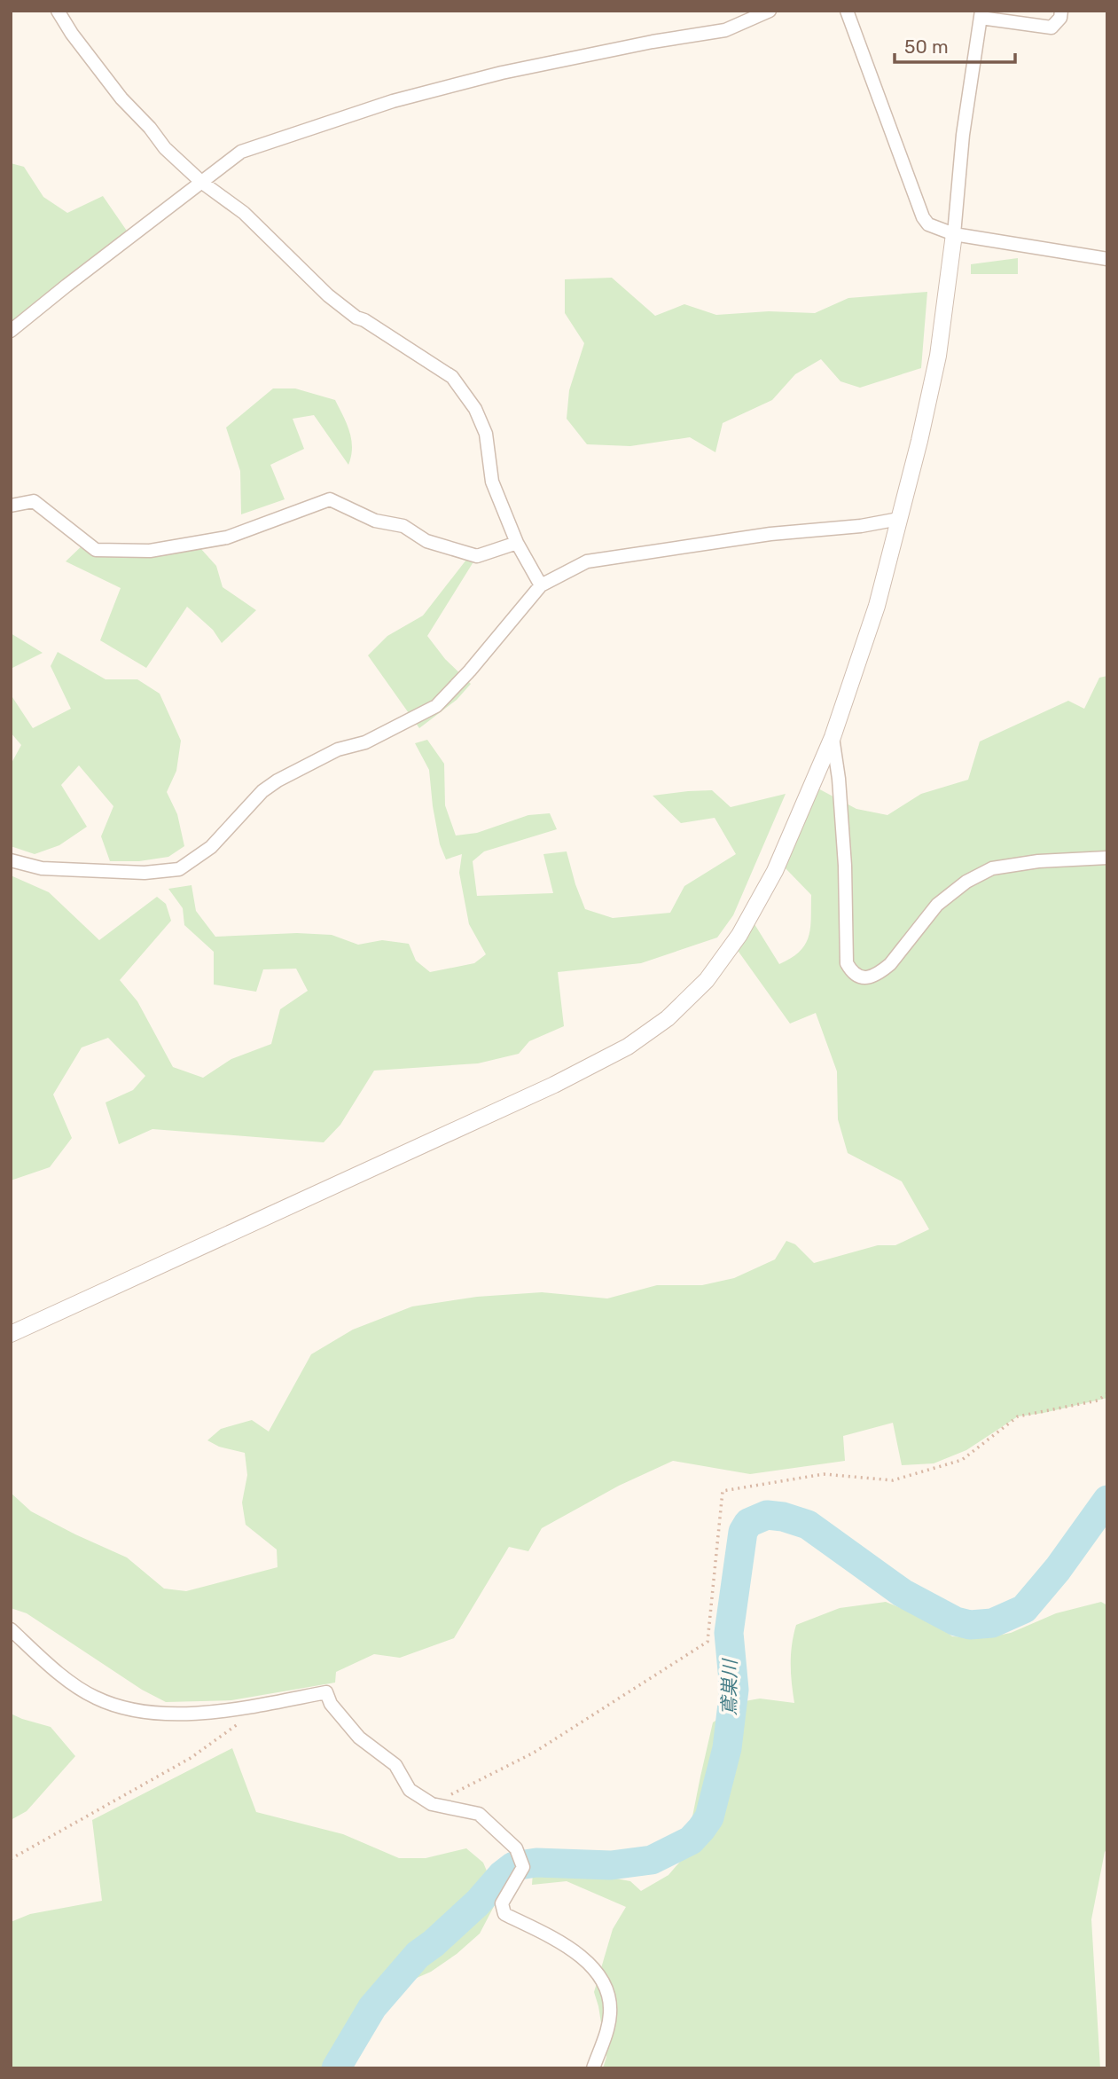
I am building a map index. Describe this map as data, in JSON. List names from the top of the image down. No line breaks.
{"water":["鳶巣川"],"scale_bar":"50 m"}
